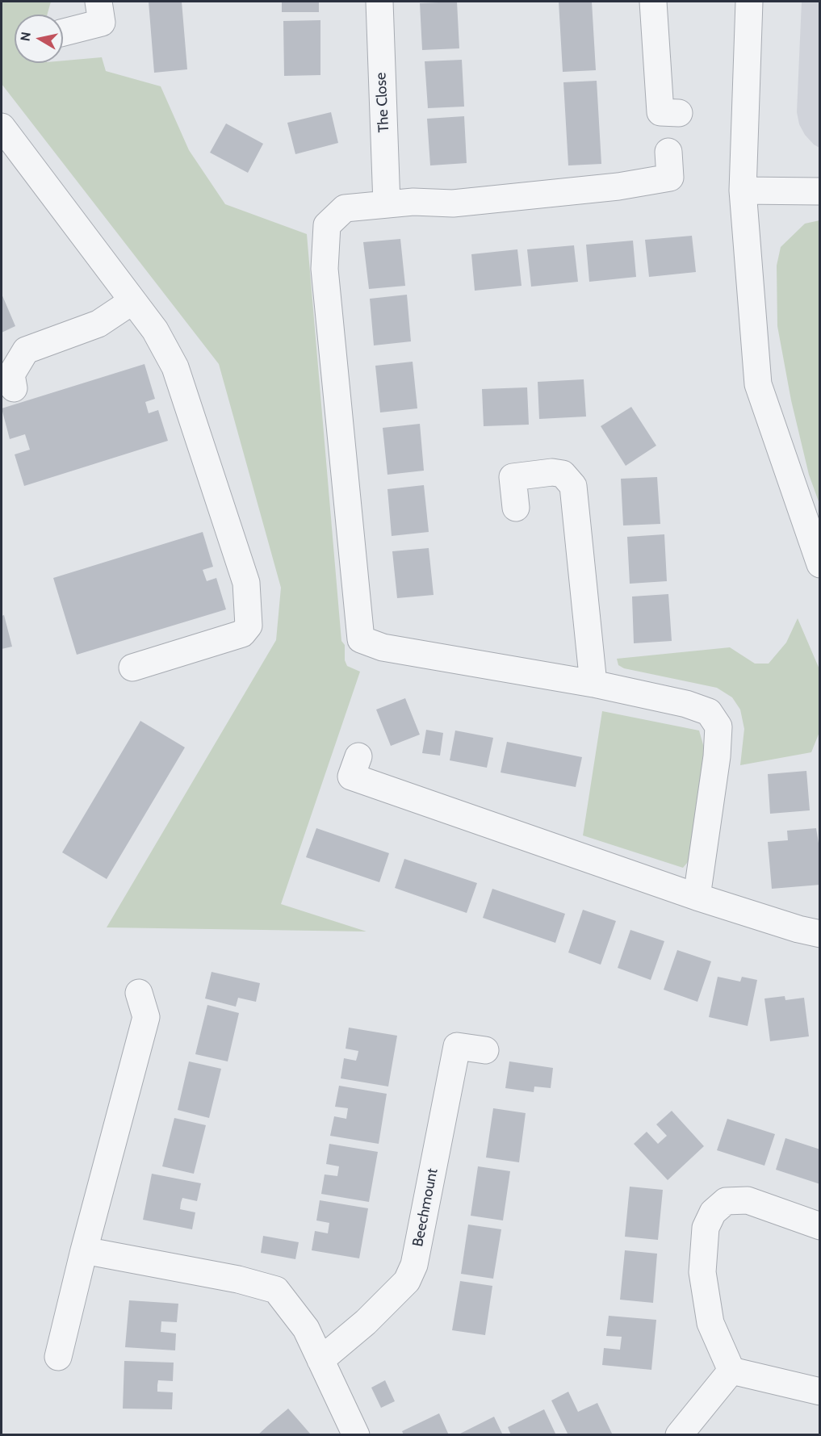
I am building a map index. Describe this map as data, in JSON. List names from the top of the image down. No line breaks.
{"streets":{"street":["The Close","Beechmount"]},"north":"left"}
